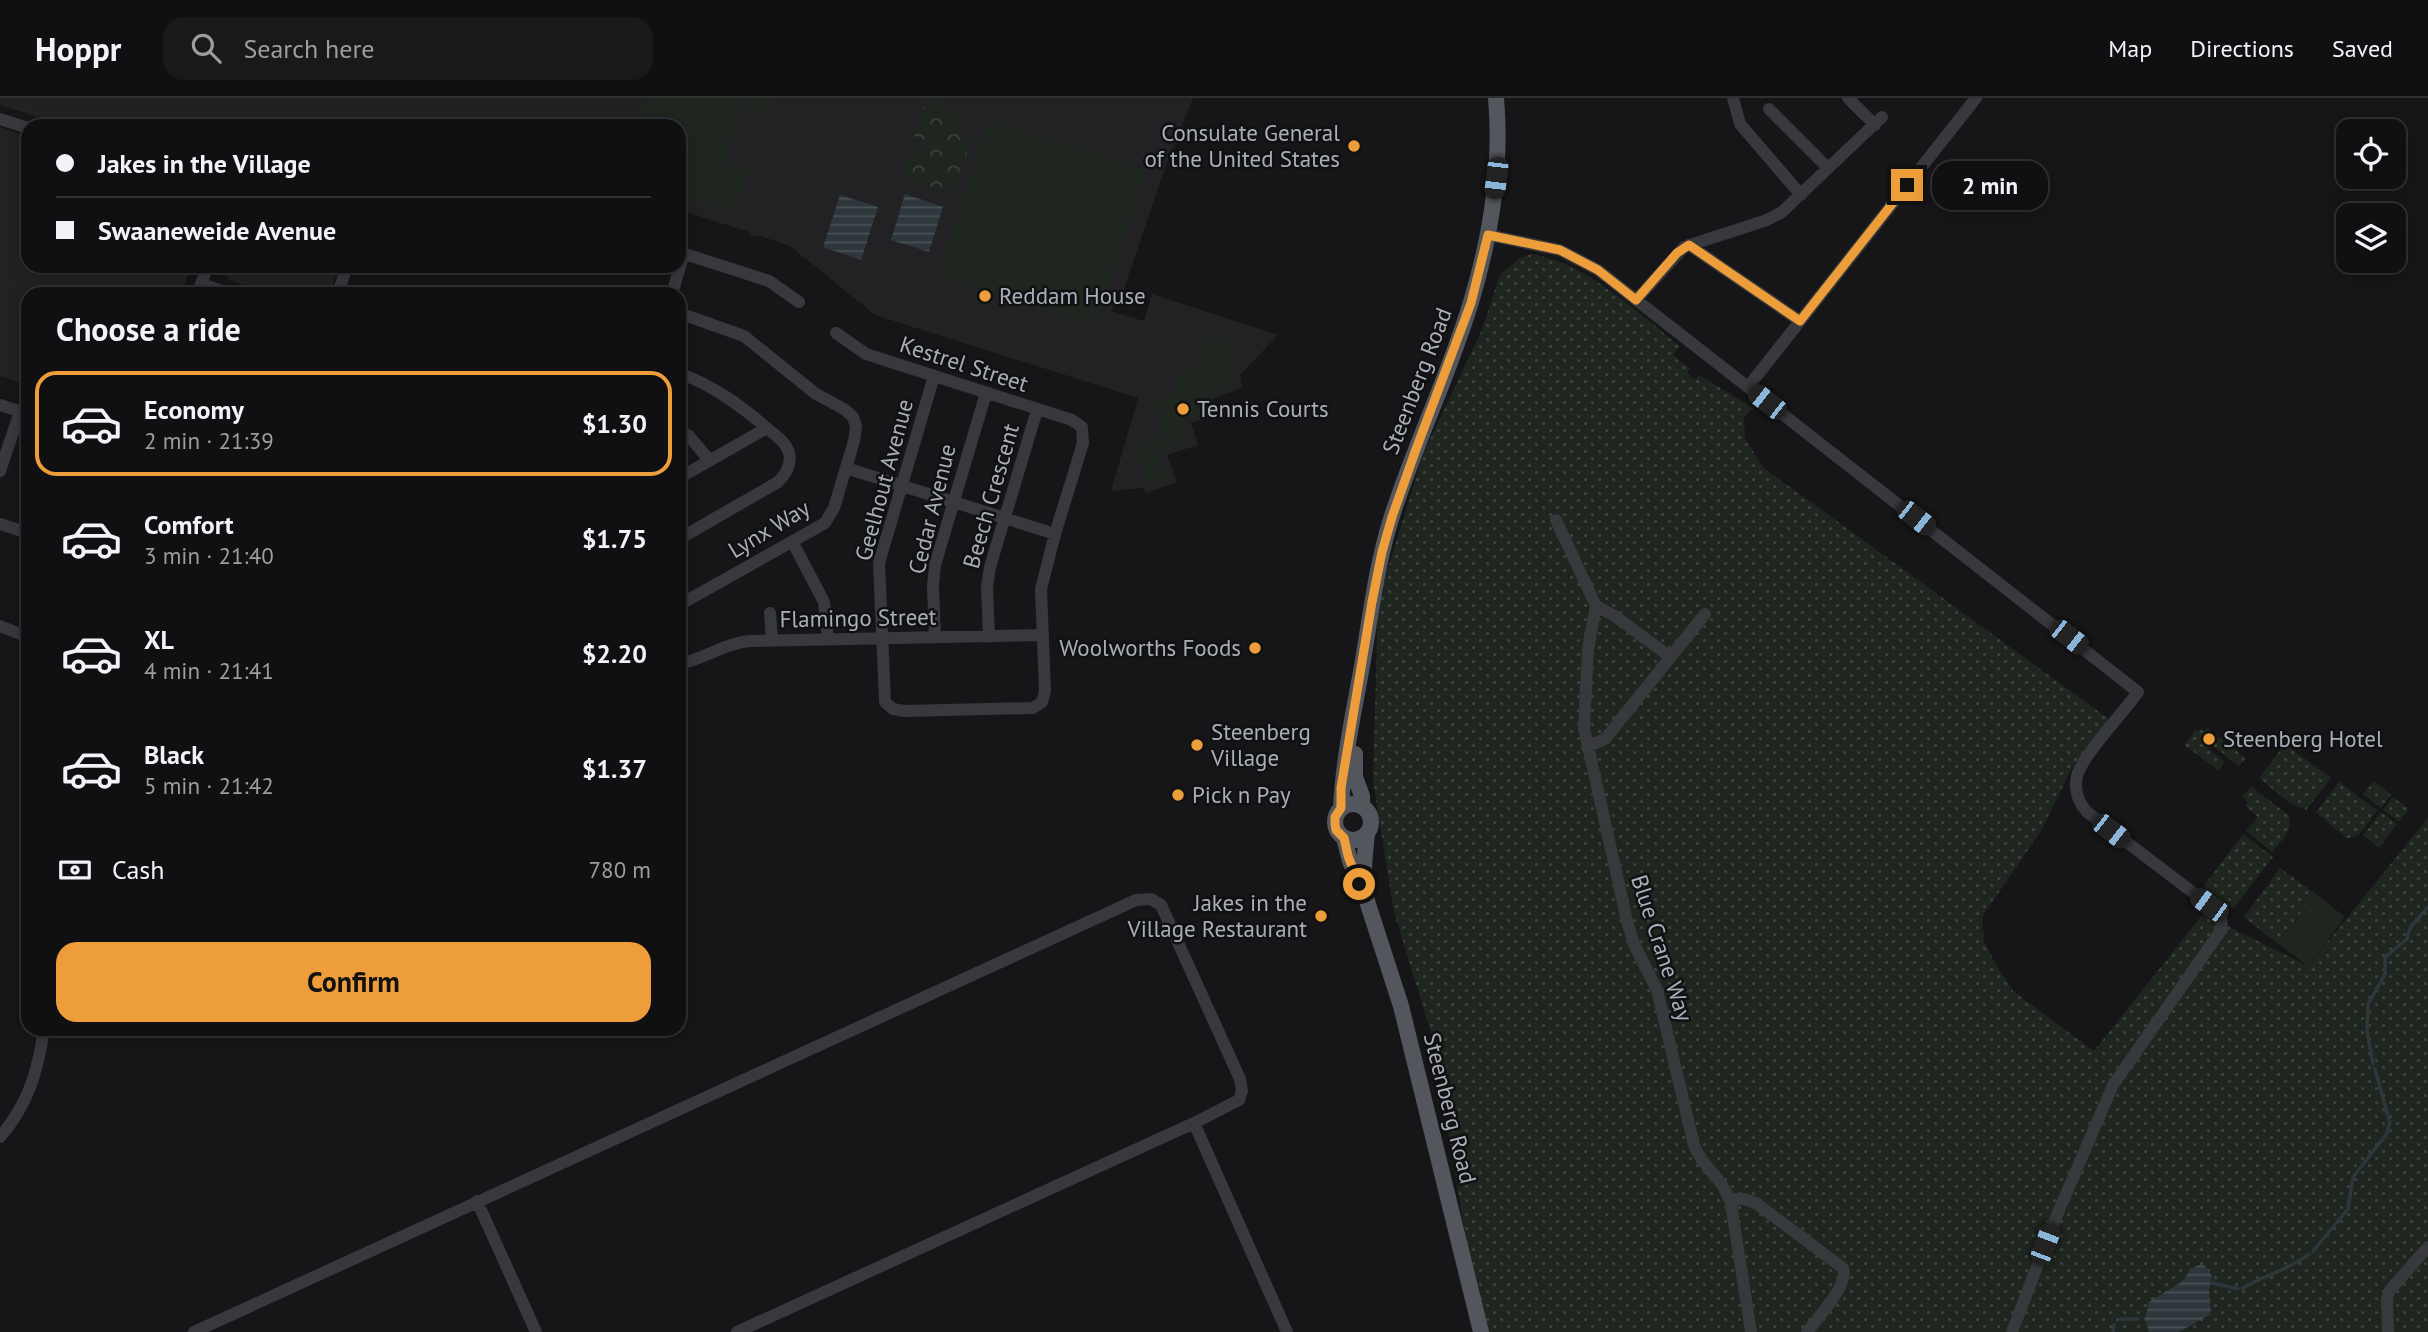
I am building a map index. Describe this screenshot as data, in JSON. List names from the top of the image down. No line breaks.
{"streets":{"main road":["Steenberg Road"],"street":["Kestrel Street","Geelhout Avenue","Beech Crescent","Cedar Avenue","Lynx Way","Flamingo Street","Blue Crane Way"]},"crossings":[["Kestrel Street","Geelhout Avenue"],["Kestrel Street","Beech Crescent"],["Kestrel Street","Cedar Avenue"],["Geelhout Avenue","Flamingo Street"],["Beech Crescent","Flamingo Street"],["Cedar Avenue","Flamingo Street"]],"places":["Consulate General of the United States","Reddam House","Tennis Courts","Woolworths Foods","Steenberg Hotel","Steenberg Village","Pick n Pay","Jakes in the Village Restaurant"],"page":{"header":"Hoppr","search":"Search here","nav":["Map","Directions","Saved"],"banner":["Jakes in the Village","Swaaneweide Avenue"],"bubble":"2 min","heading":"Choose a ride","list":[{"name":"Economy","note":"2 min · 21:39","value":"$1.30"},{"name":"Comfort","note":"3 min · 21:40","value":"$1.75"},{"name":"XL","note":"4 min · 21:41","value":"$2.20"},{"name":"Black","note":"5 min · 21:42","value":"$1.37"}],"pay":["Cash","780 m"],"buttons":"Confirm"}}
